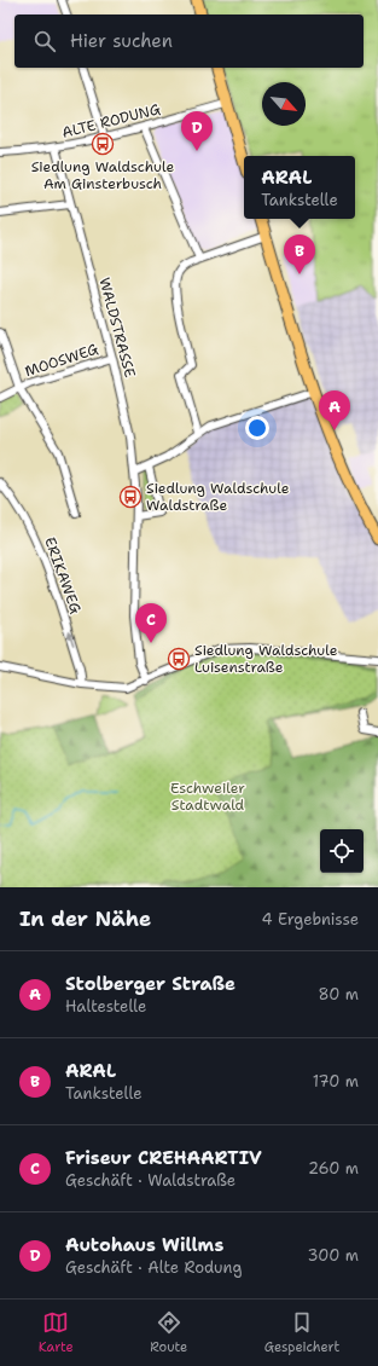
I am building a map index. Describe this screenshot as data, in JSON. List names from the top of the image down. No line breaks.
{"streets":{"street":["ALTE RODUNG","WALDSTRASSE","MOOSWEG","ERIKAWEG"]},"crossings":[["ALTE RODUNG","WALDSTRASSE"],["WALDSTRASSE","MOOSWEG"]],"one_way":["ERIKAWEG"],"parks":["Eschweiler Stadtwald"],"places":{"bus stop":["Siedlung Waldschule Am Ginsterbusch","Siedlung Waldschule Waldstraße","Siedlung Waldschule Luisenstraße"]},"north":"bottom right","page":{"search":"Hier suchen","pins":["D","B","A","C"],"popup":["ARAL","Tankstelle"],"heading":["In der Nähe","4 Ergebnisse"],"list":[{"mark":"A","name":"Stolberger Straße","note":"Haltestelle","value":"80 m"},{"mark":"B","name":"ARAL","note":"Tankstelle","value":"170 m"},{"mark":"C","name":"Friseur CREHAARTIV","note":"Geschäft · Waldstraße","value":"260 m"},{"mark":"D","name":"Autohaus Willms","note":"Geschäft · Alte Rodung","value":"300 m"}],"nav":["Karte","Route","Gespeichert"]}}
